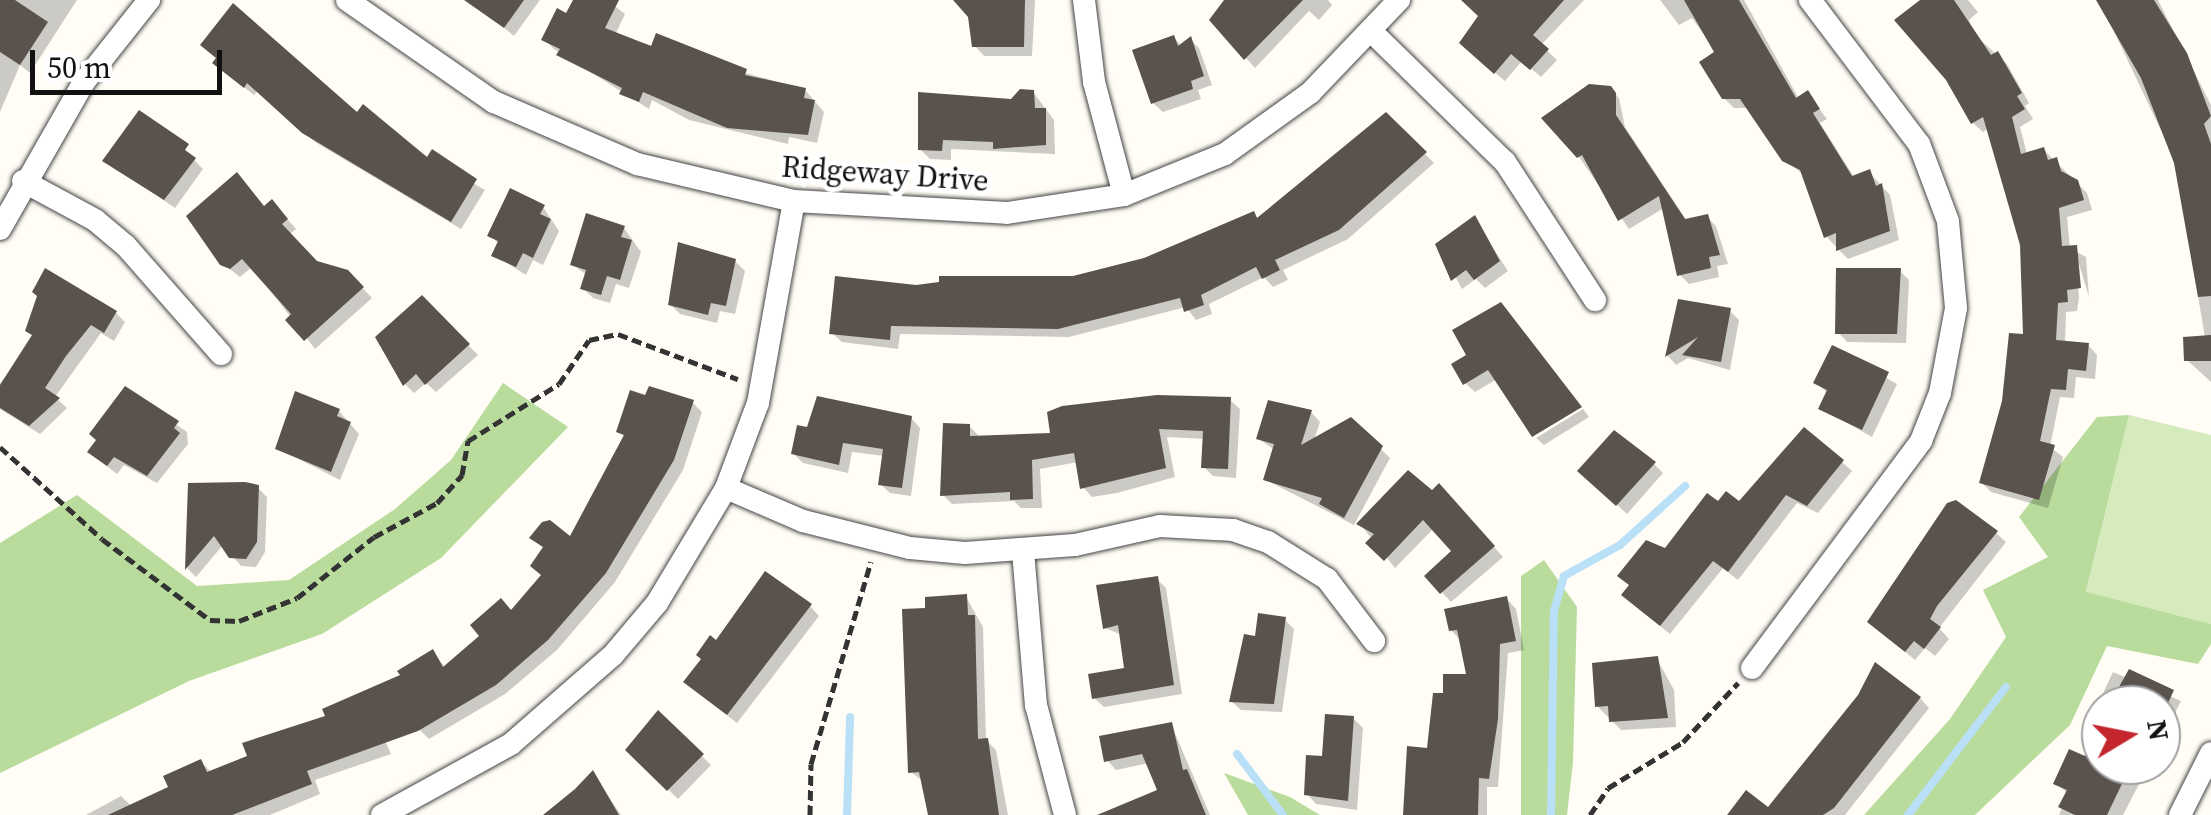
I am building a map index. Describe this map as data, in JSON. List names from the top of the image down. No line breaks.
{"streets":{"street":["Ridgeway Drive"]},"scale_bar":"50 m","north":"right"}
